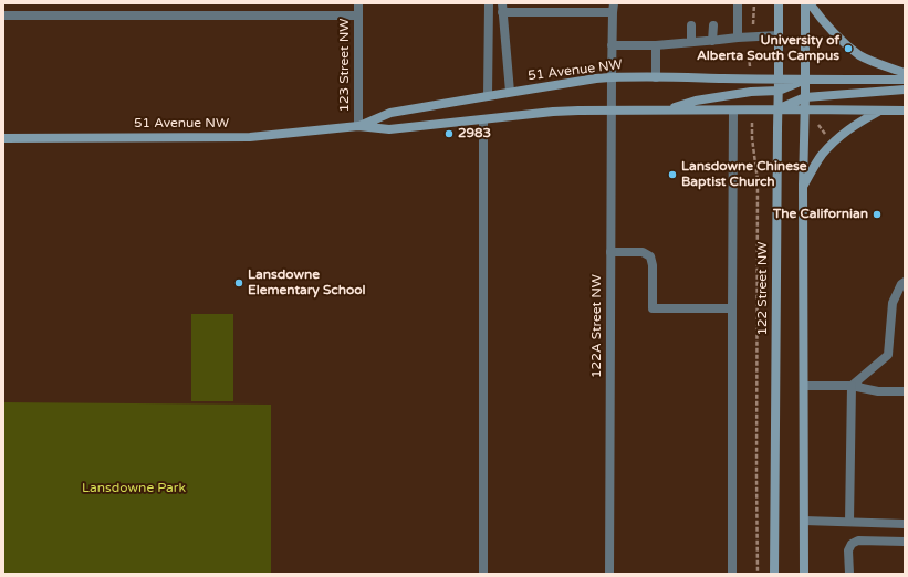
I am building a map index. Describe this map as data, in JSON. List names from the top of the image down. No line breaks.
{"streets":{"main road":["51 Avenue NW","122 Street NW"],"street":["123 Street NW","122A Street NW"]},"crossings":[["123 Street NW","51 Avenue NW"],["51 Avenue NW","122 Street NW"],["51 Avenue NW","122A Street NW"]],"parks":["Lansdowne Park"],"places":["University of Alberta South Campus","2983","Lansdowne Chinese Baptist Church","The Californian","Lansdowne Elementary School"]}
